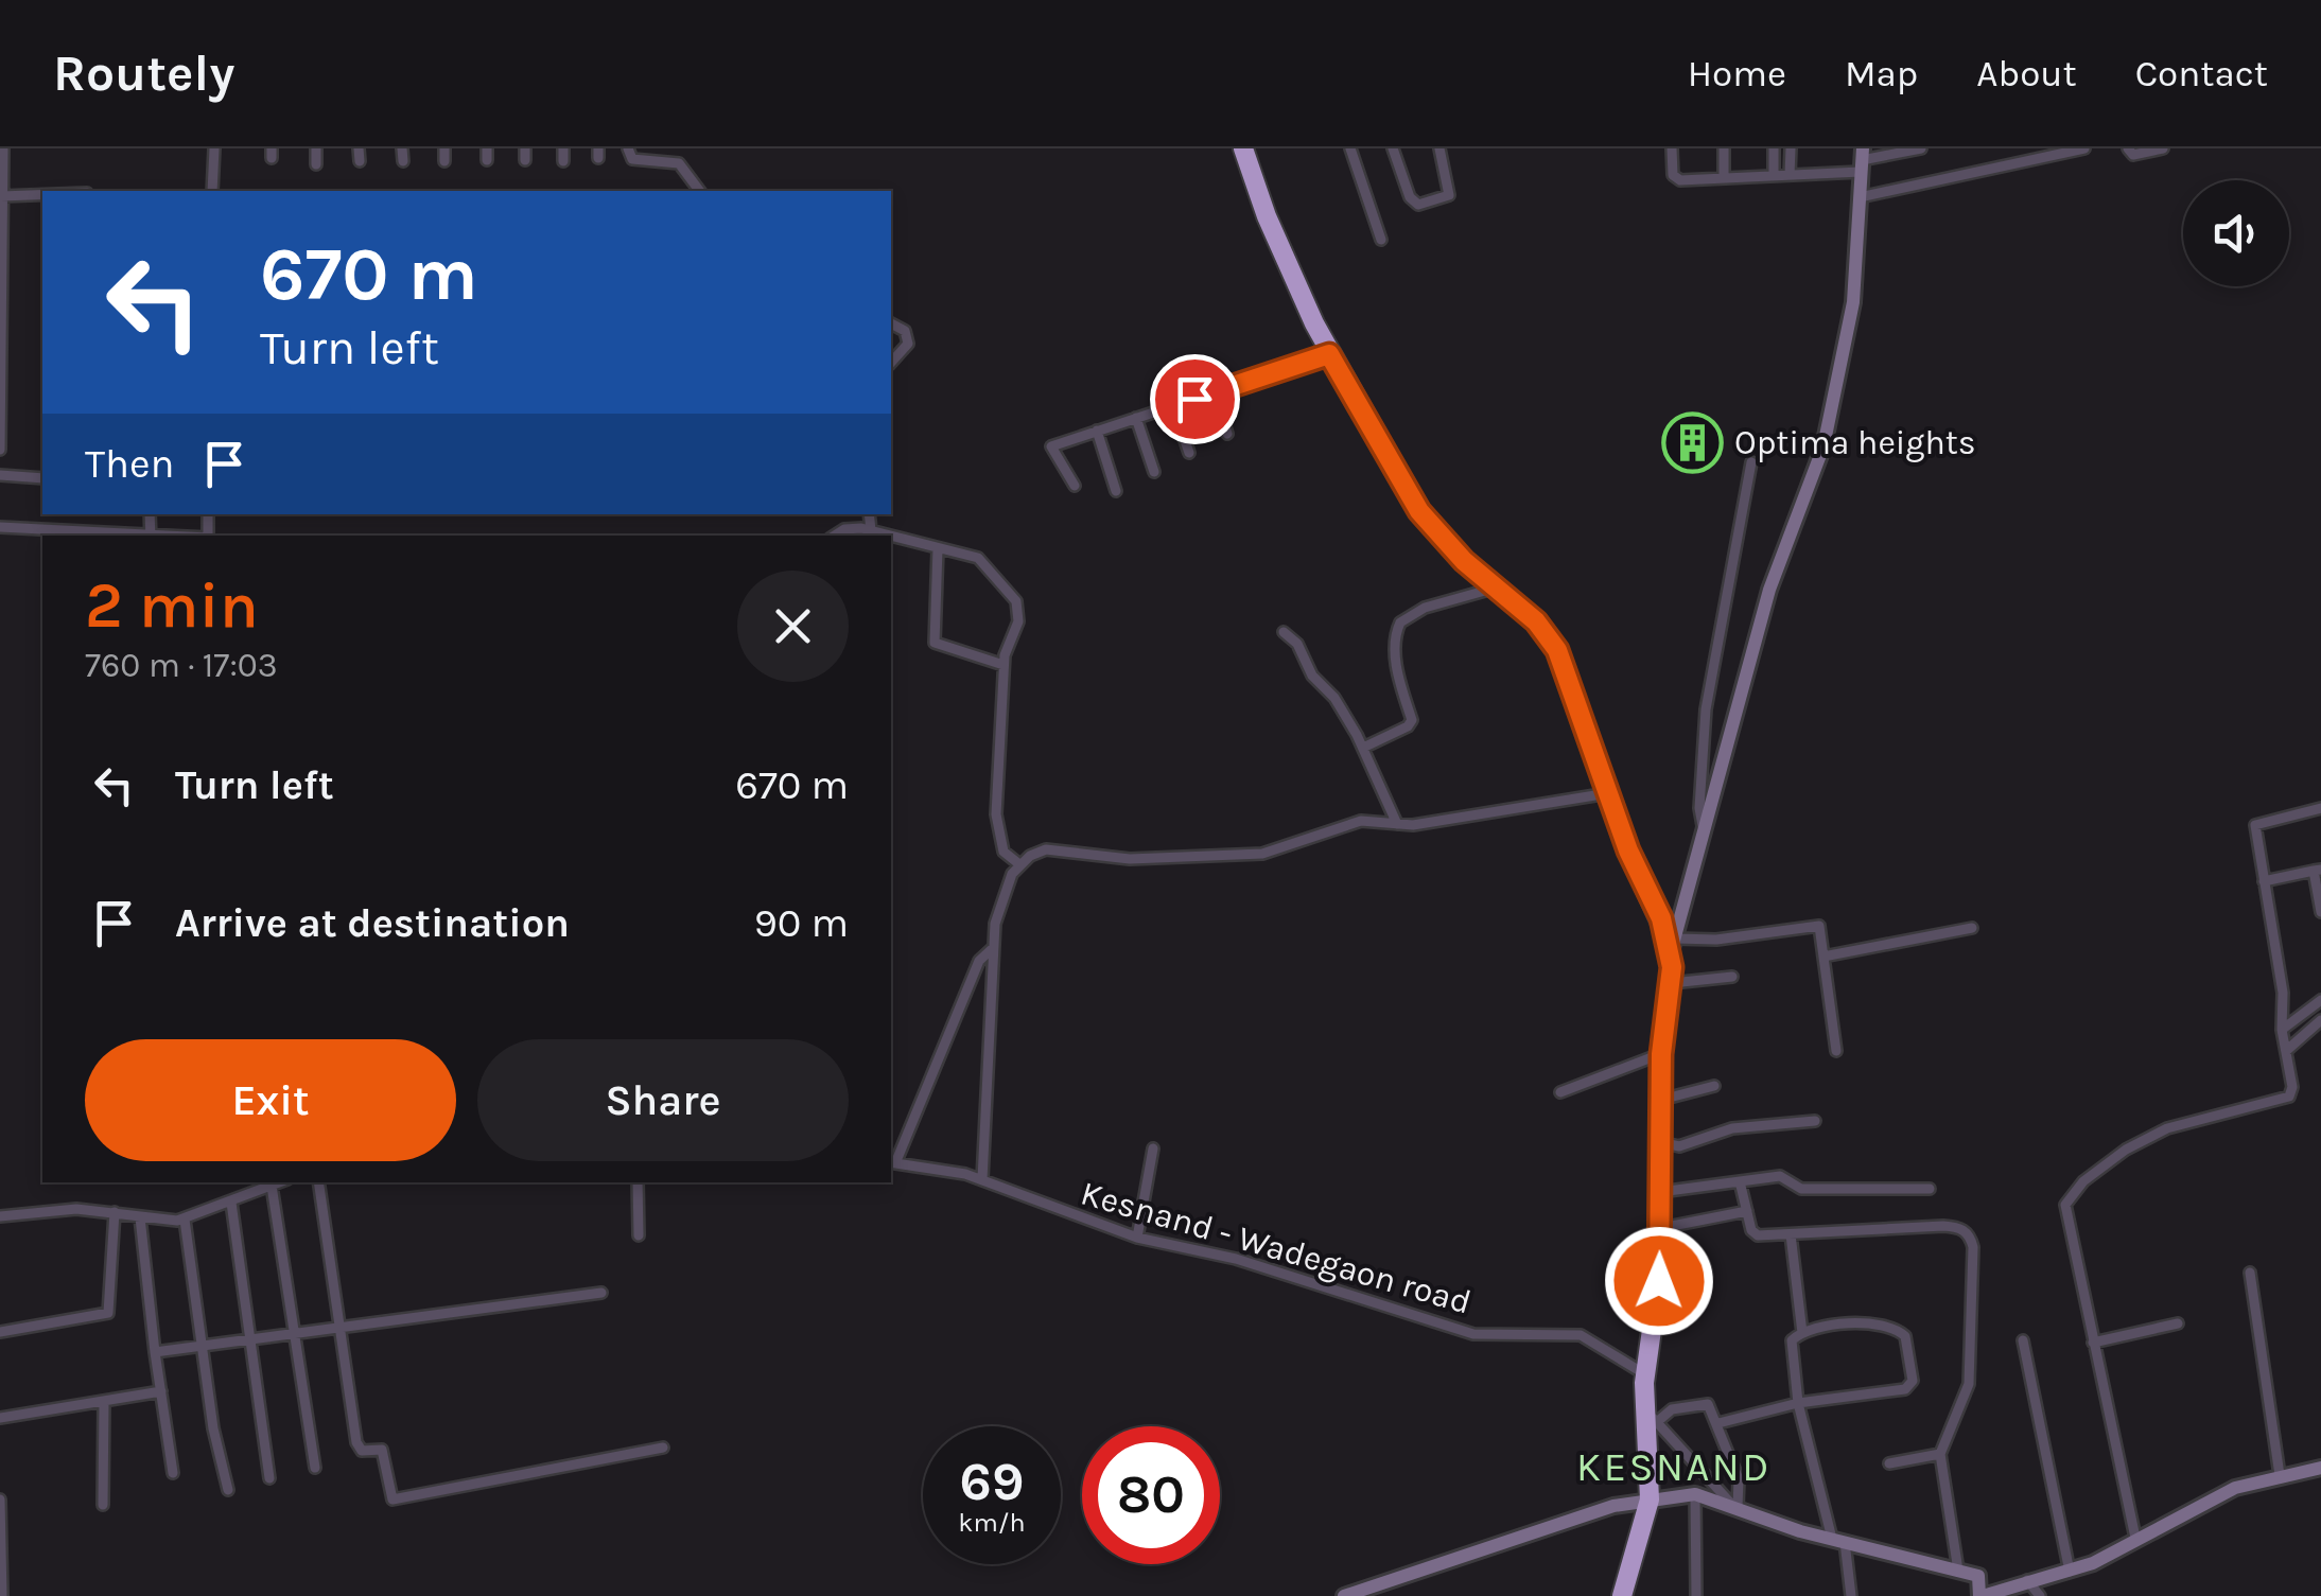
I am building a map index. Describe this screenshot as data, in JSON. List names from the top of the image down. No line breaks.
{"streets":{"street":["Kesnand - Wadegaon road"]},"districts":["KESNAND"],"places":{"building":["Optima heights"]},"page":{"header":"Routely","nav":["Home","Map","About","Contact"],"turn":["670 m","Turn left"],"then":"Then","heading":["2 min","760 m · 17:03"],"list":[{"name":"Turn left","value":"670 m"},{"name":"Arrive at destination","value":"90 m"}],"buttons":["Exit","Share"],"speed":"69 km/h","limit":"80"}}
